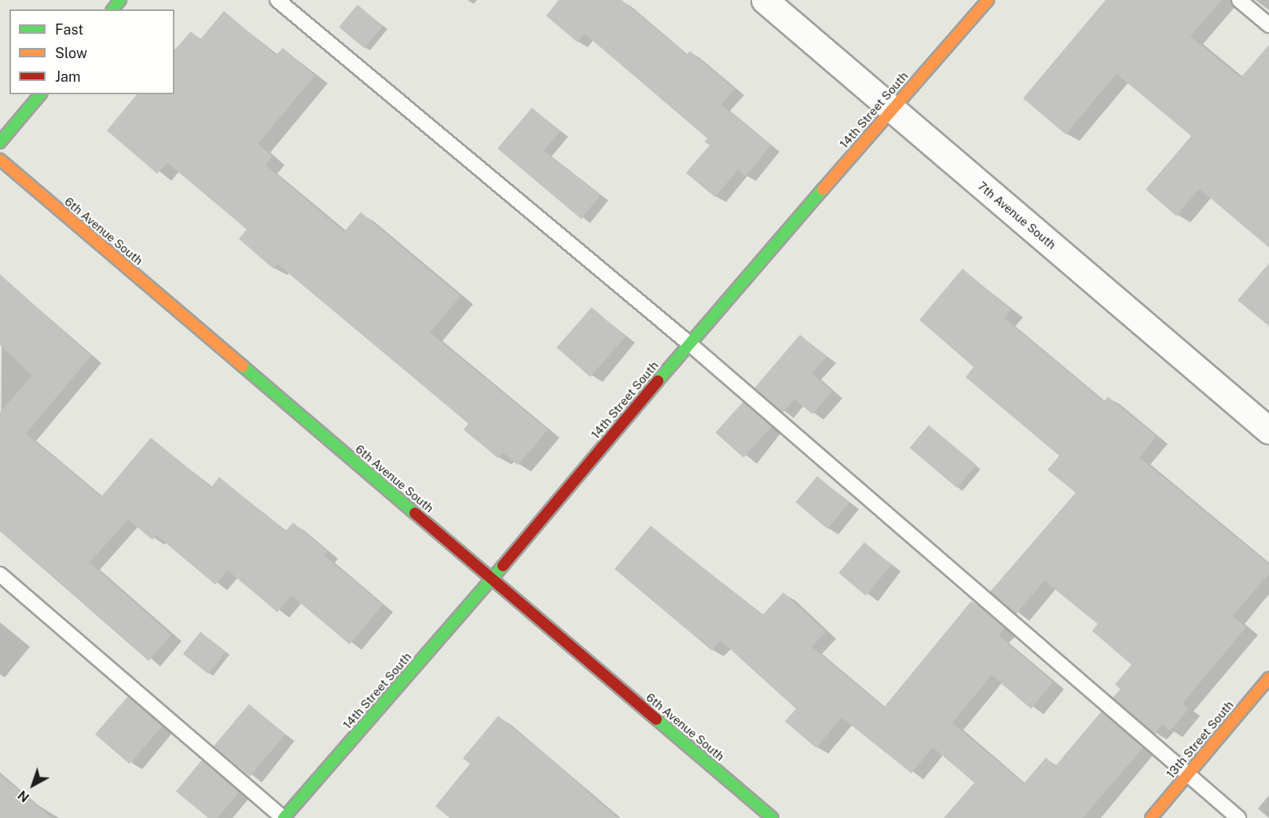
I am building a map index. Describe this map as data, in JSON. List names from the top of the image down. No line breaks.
{"streets":{"street":["14th Street South","7th Avenue South","6th Avenue South","13th Street South"]},"crossings":[["14th Street South","7th Avenue South"],["14th Street South","6th Avenue South"]],"legend":["Fast","Slow","Jam"],"north":"bottom left"}
